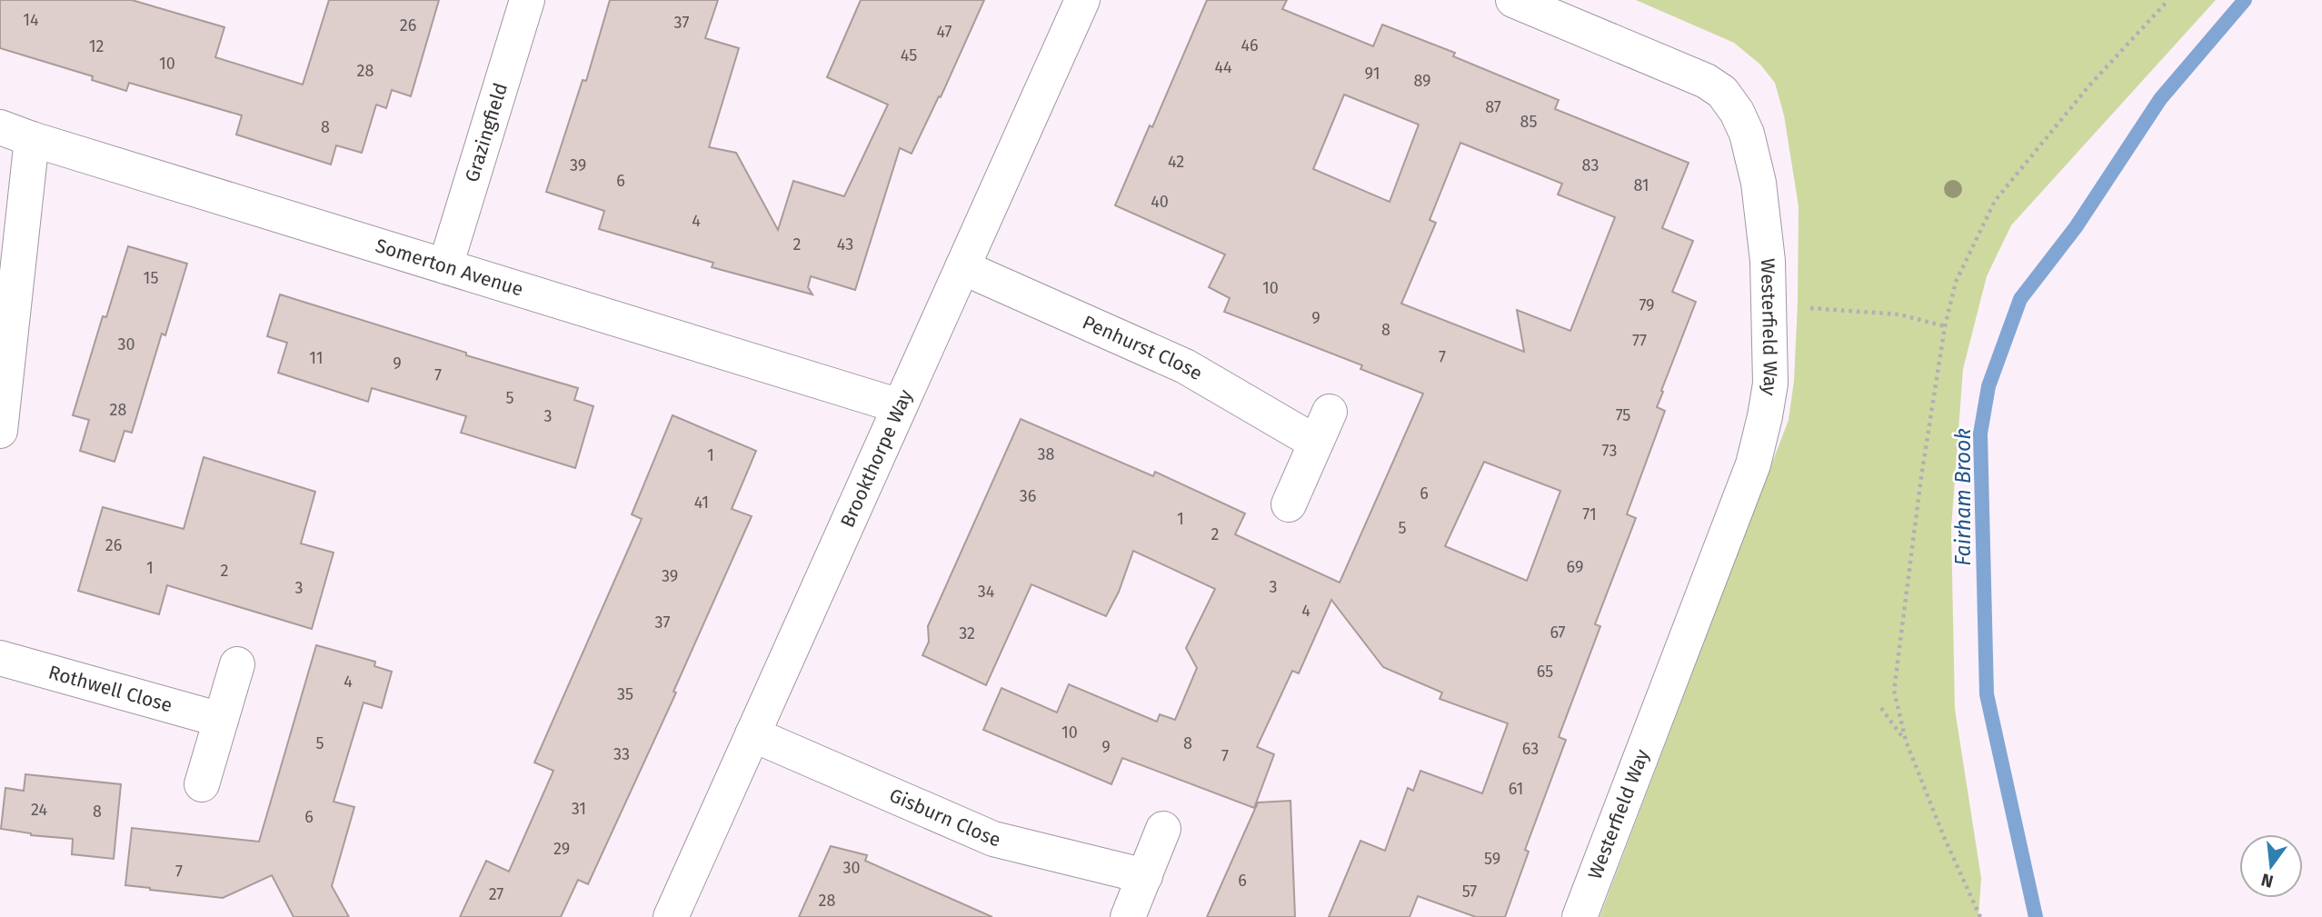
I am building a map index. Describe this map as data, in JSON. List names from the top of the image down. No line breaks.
{"streets":{"street":["Grazingfield","Somerton Avenue","Westerfield Way","Penhurst Close","Brookthorpe Way","Rothwell Close","Gisburn Close"]},"crossings":[["Grazingfield","Somerton Avenue"],["Somerton Avenue","Brookthorpe Way"],["Penhurst Close","Brookthorpe Way"],["Brookthorpe Way","Gisburn Close"]],"water":["Fairham Brook"],"house_numbers":["14","37","26","47","46","12","45","10","44","28","91","89","87","85","8","42","39","83","6","81","40","4","2","43","15","10","79","9","8","77","30","7","11","9","7","5","28","75","3","73","38","1","6","36","41","71","1","5","2","26","69","1","2","39","3","3","34","4","37","67","32","65","4","35","10","5","8","9","63","33","7","61","31","24","8","6","29","59","30","7","6","57","27","28"],"north":"bottom"}
